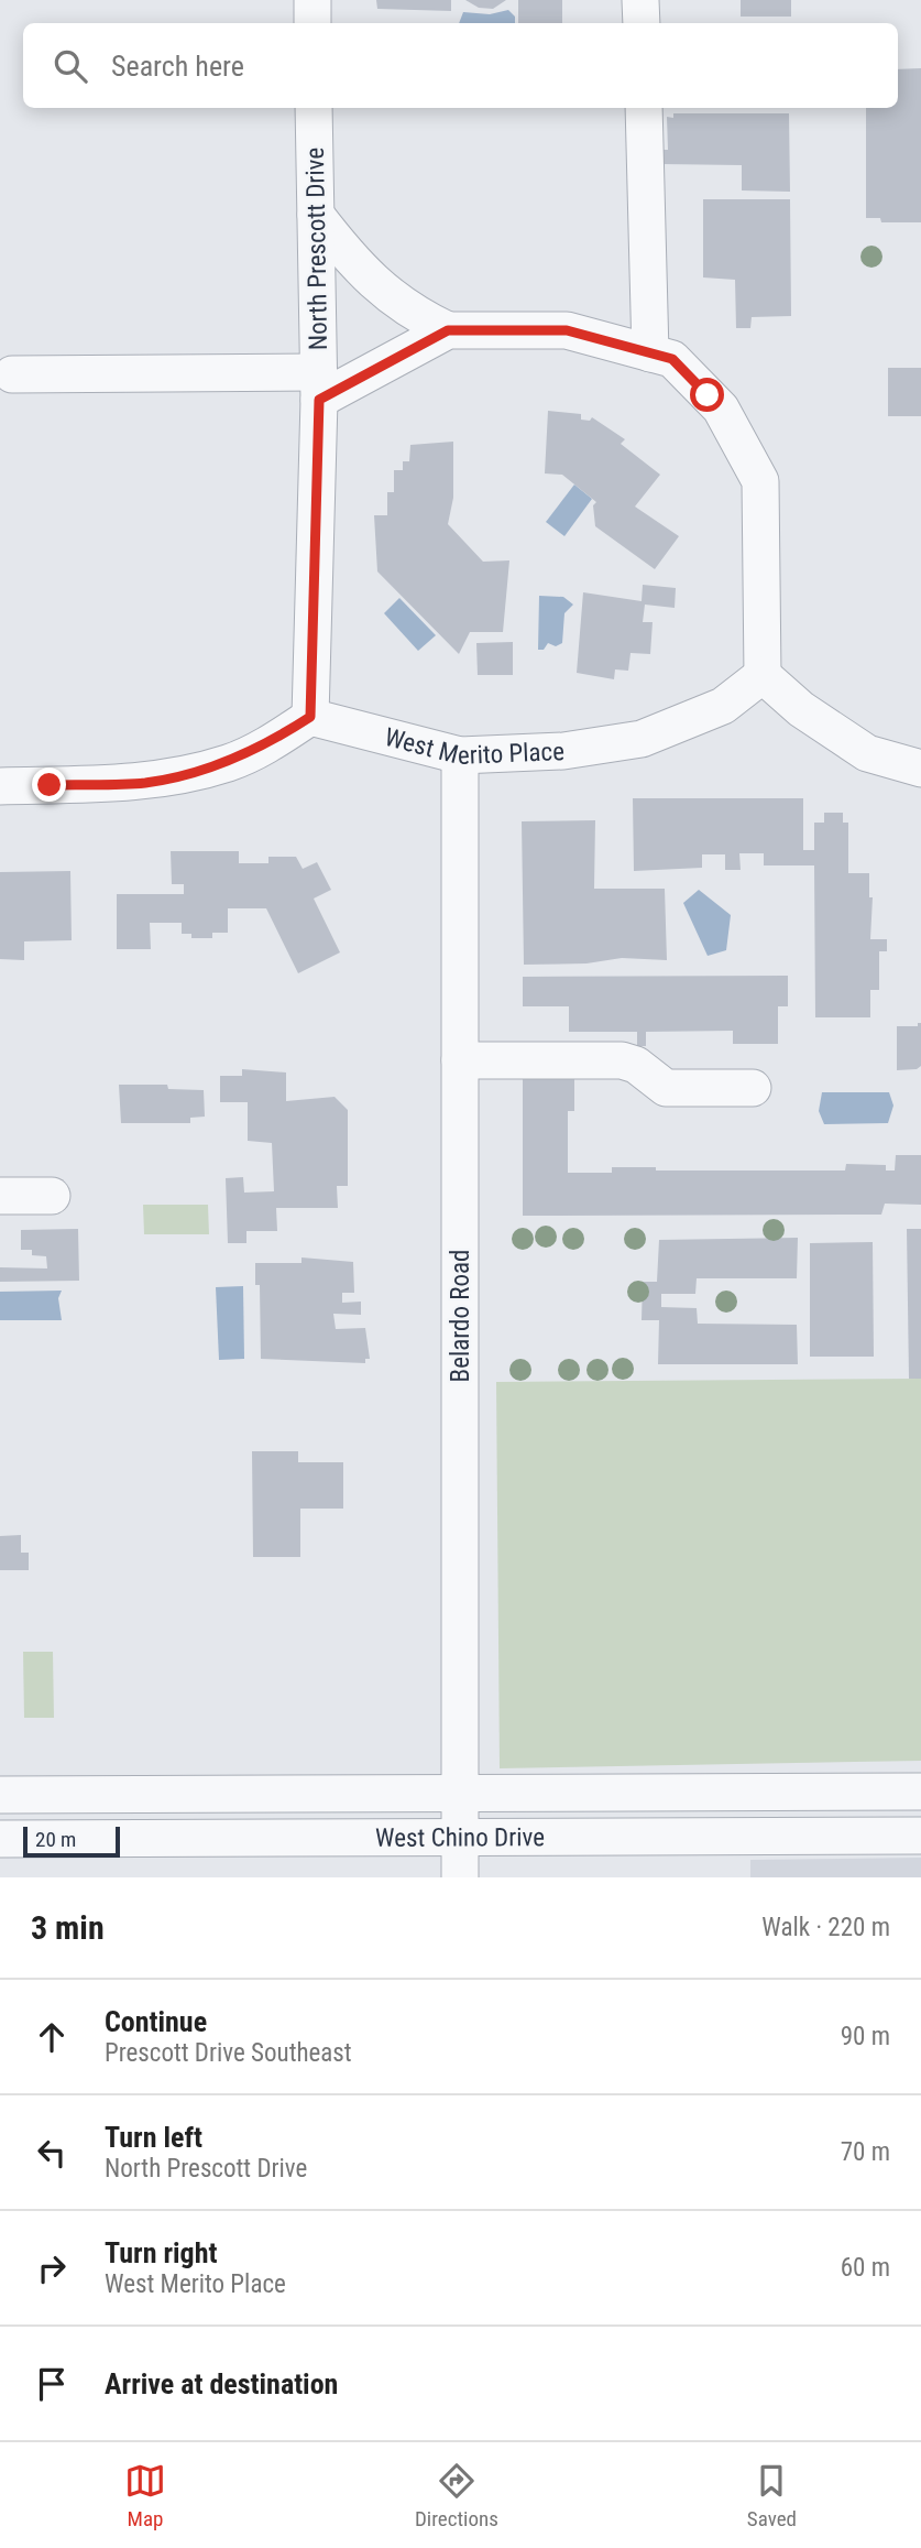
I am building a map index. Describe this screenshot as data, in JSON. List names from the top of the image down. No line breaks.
{"streets":{"street":["North Prescott Drive","West Merito Place","Belardo Road","West Chino Drive"]},"crossings":[["North Prescott Drive","West Merito Place"],["West Merito Place","Belardo Road"],["Belardo Road","West Chino Drive"]],"scale_bar":"20 m","page":{"search":"Search here","scale":"20 m","heading":["3 min","Walk · 220 m"],"list":[["Continue","Prescott Drive Southeast","90 m"],["Turn left","North Prescott Drive","70 m"],["Turn right","West Merito Place","60 m"],"Arrive at destination"],"nav":["Map","Directions","Saved"]}}
